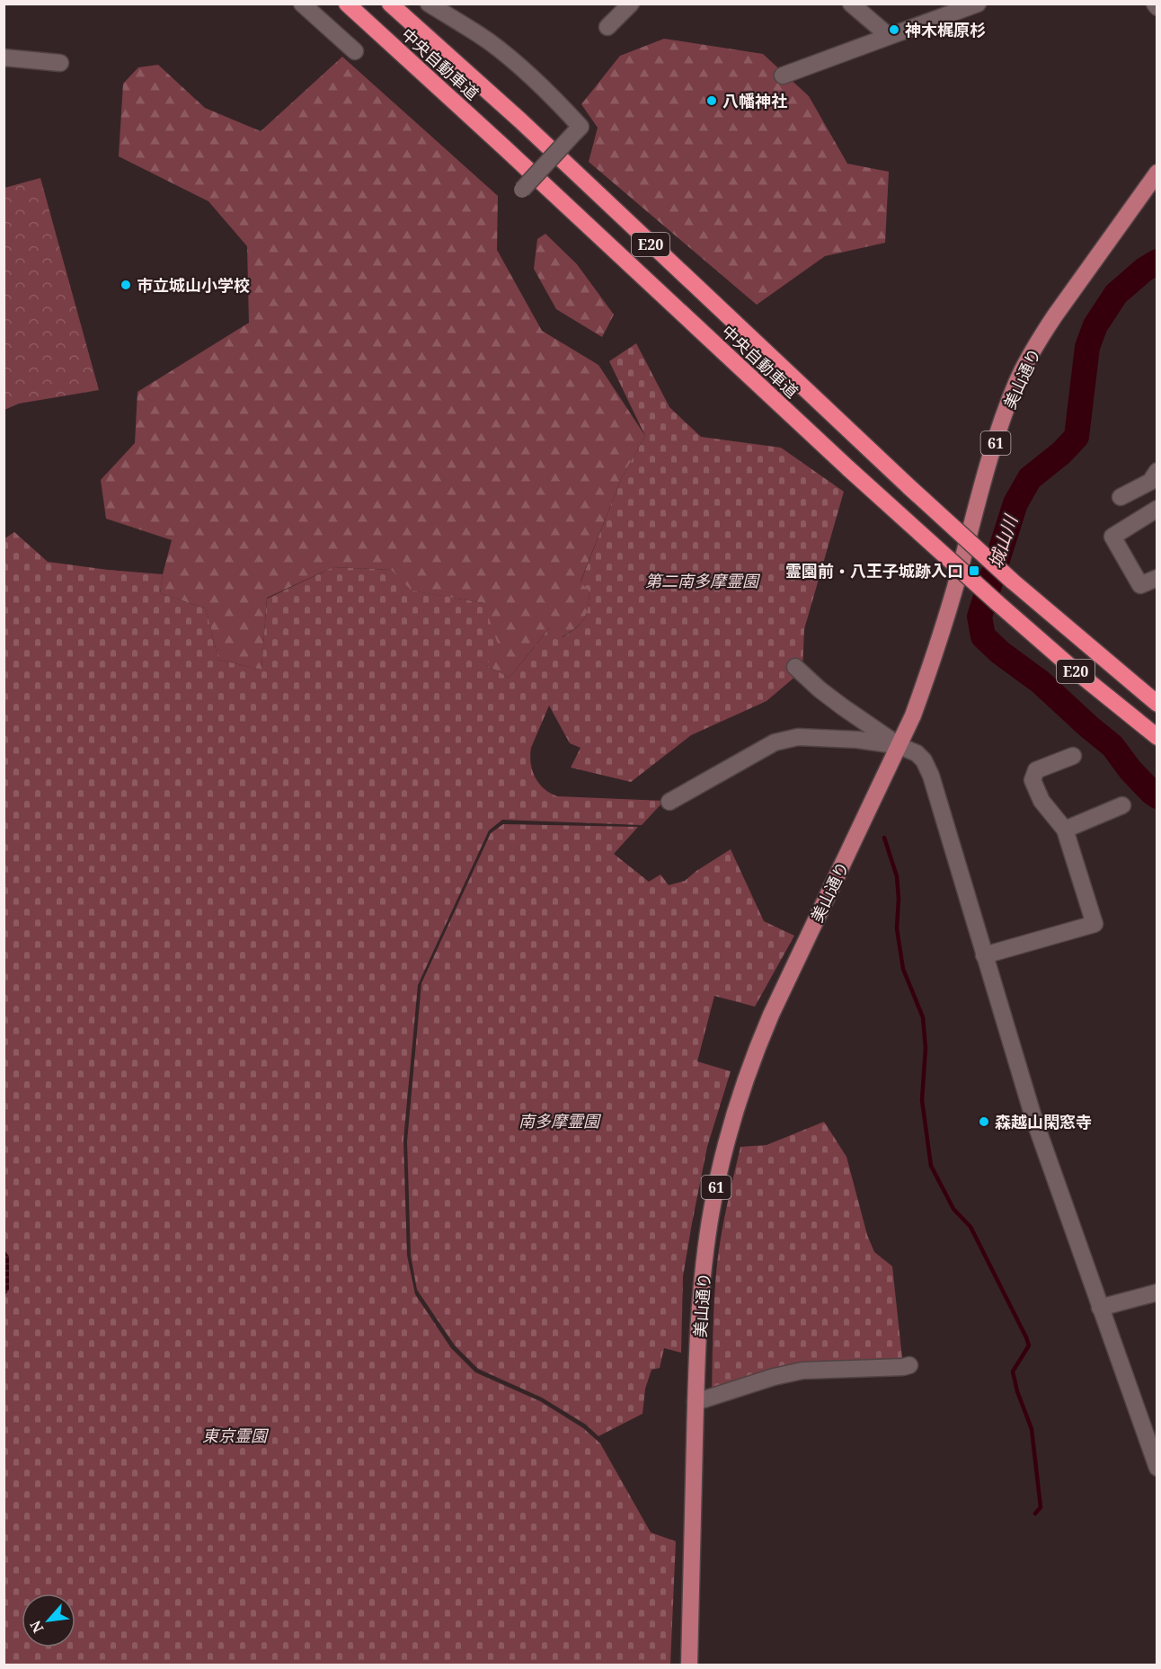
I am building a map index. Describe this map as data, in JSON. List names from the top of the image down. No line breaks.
{"streets":{"highway":["中央自動車道","E20"],"main road":["美山通り","61"]},"water":["城山川"],"parks":["第二南多摩霊園","南多摩霊園","東京霊園"],"places":{"other":["神木梶原杉","八幡神社","市立城山小学校","森越山閑窓寺"],"transit":["霊園前・八王子城跡入口"]},"north":"bottom left"}
